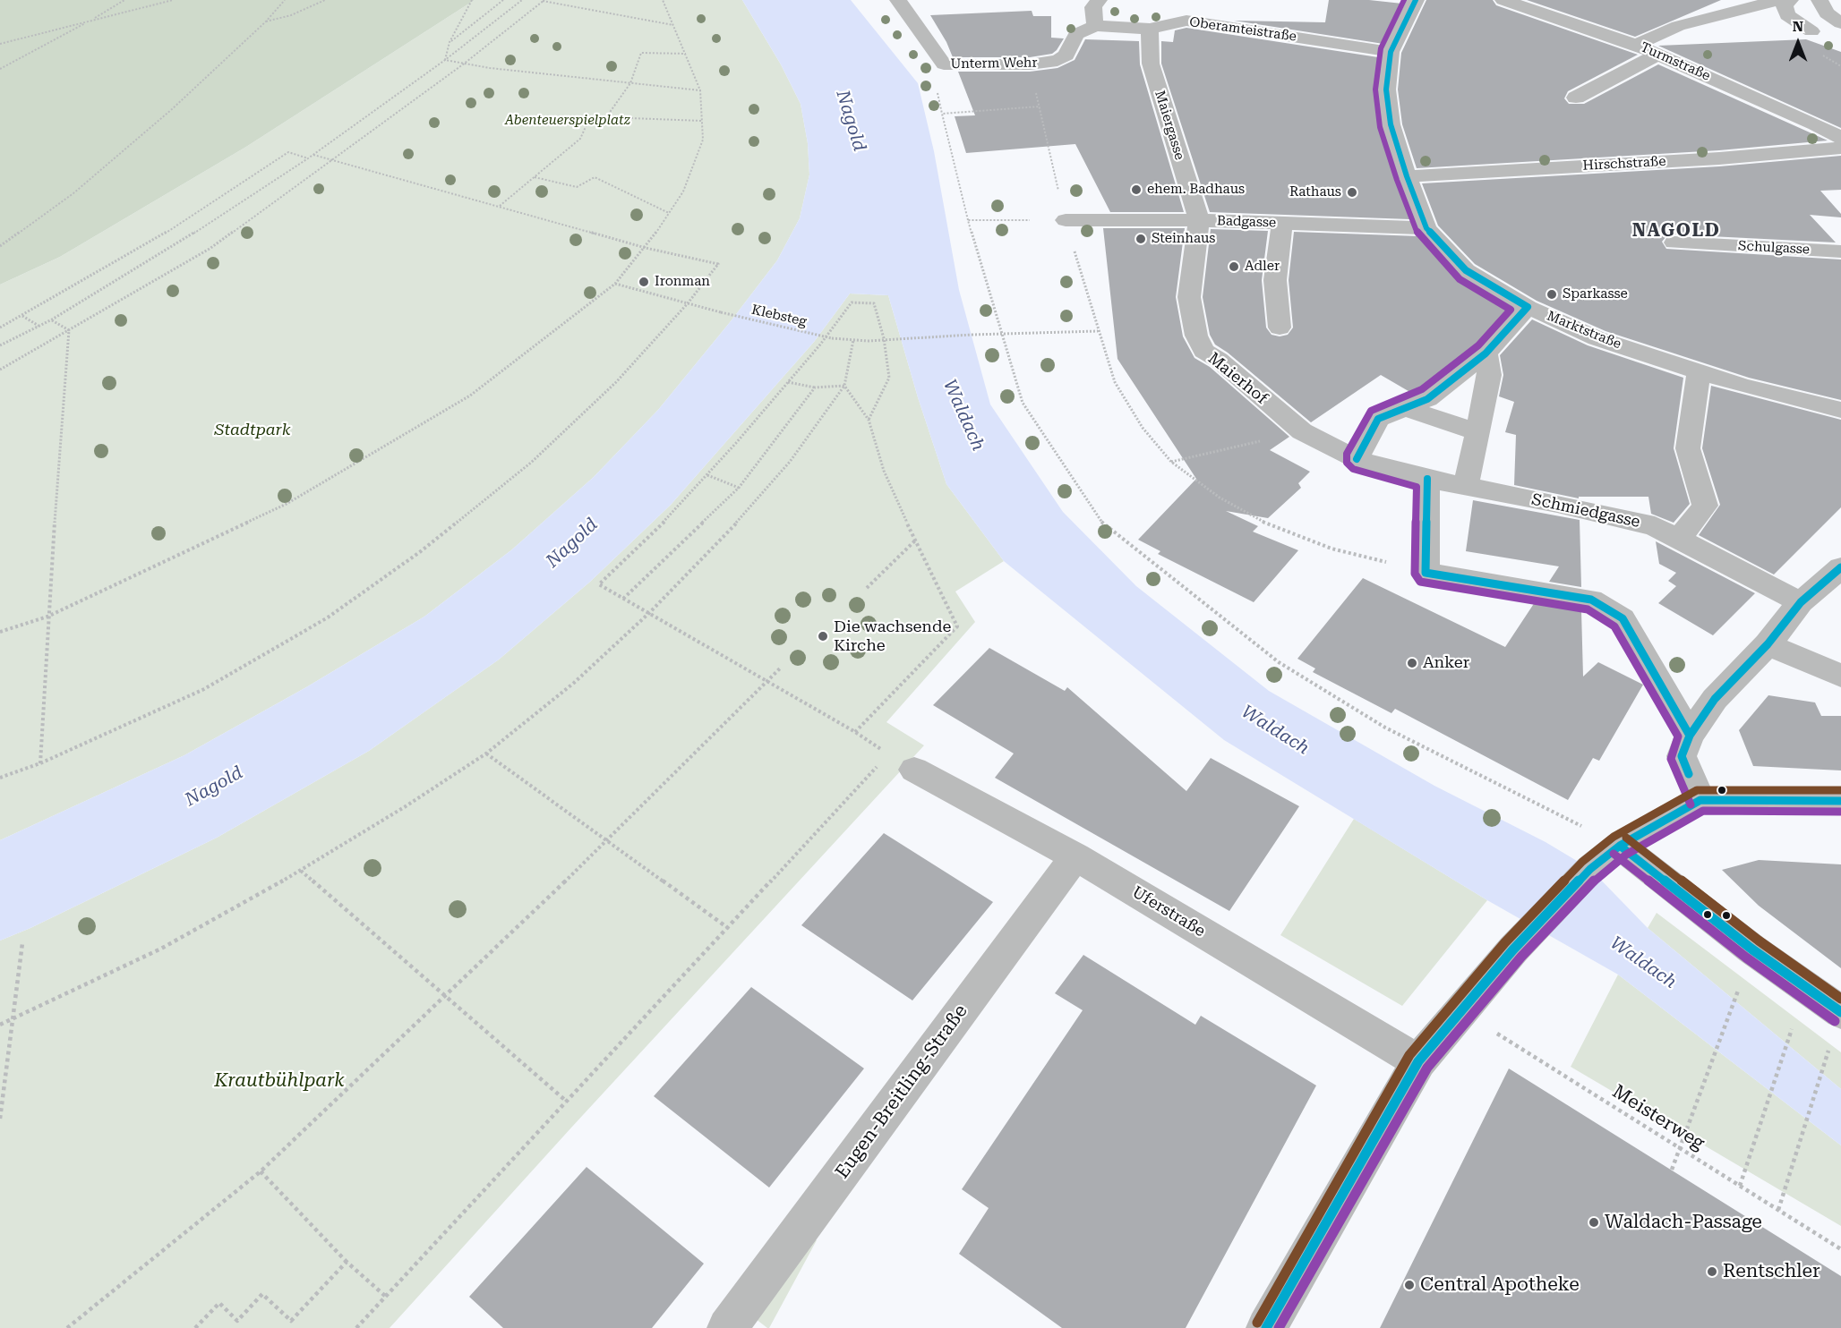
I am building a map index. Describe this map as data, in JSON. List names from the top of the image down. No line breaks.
{"streets":{"street":["Oberamteistraße","Turmstraße","Unterm Wehr","Maiergasse","Hirschstraße","Badgasse","Schulgasse","Marktstraße","Maierhof","Schmiedgasse","Uferstraße","Eugen-Breitling-Straße"],"path":["Klebsteg","Meisterweg"]},"crossings":[["Oberamteistraße","Unterm Wehr"],["Oberamteistraße","Maiergasse"],["Oberamteistraße","Marktstraße"],["Maiergasse","Badgasse"],["Maiergasse","Maierhof"],["Hirschstraße","Marktstraße"],["Badgasse","Marktstraße"],["Badgasse","Maierhof"],["Maierhof","Schmiedgasse"],["Uferstraße","Eugen-Breitling-Straße"]],"districts":["NAGOLD"],"water":["Nagold","Waldach"],"parks":["Abenteuerspielplatz","Stadtpark","Krautbühlpark"],"places":["ehem. Badhaus","Rathaus","Steinhaus","Adler","Ironman","Sparkasse","Die wachsende Kirche","Anker","Waldach-Passage","Rentschler","Central Apotheke"],"north":"top"}
